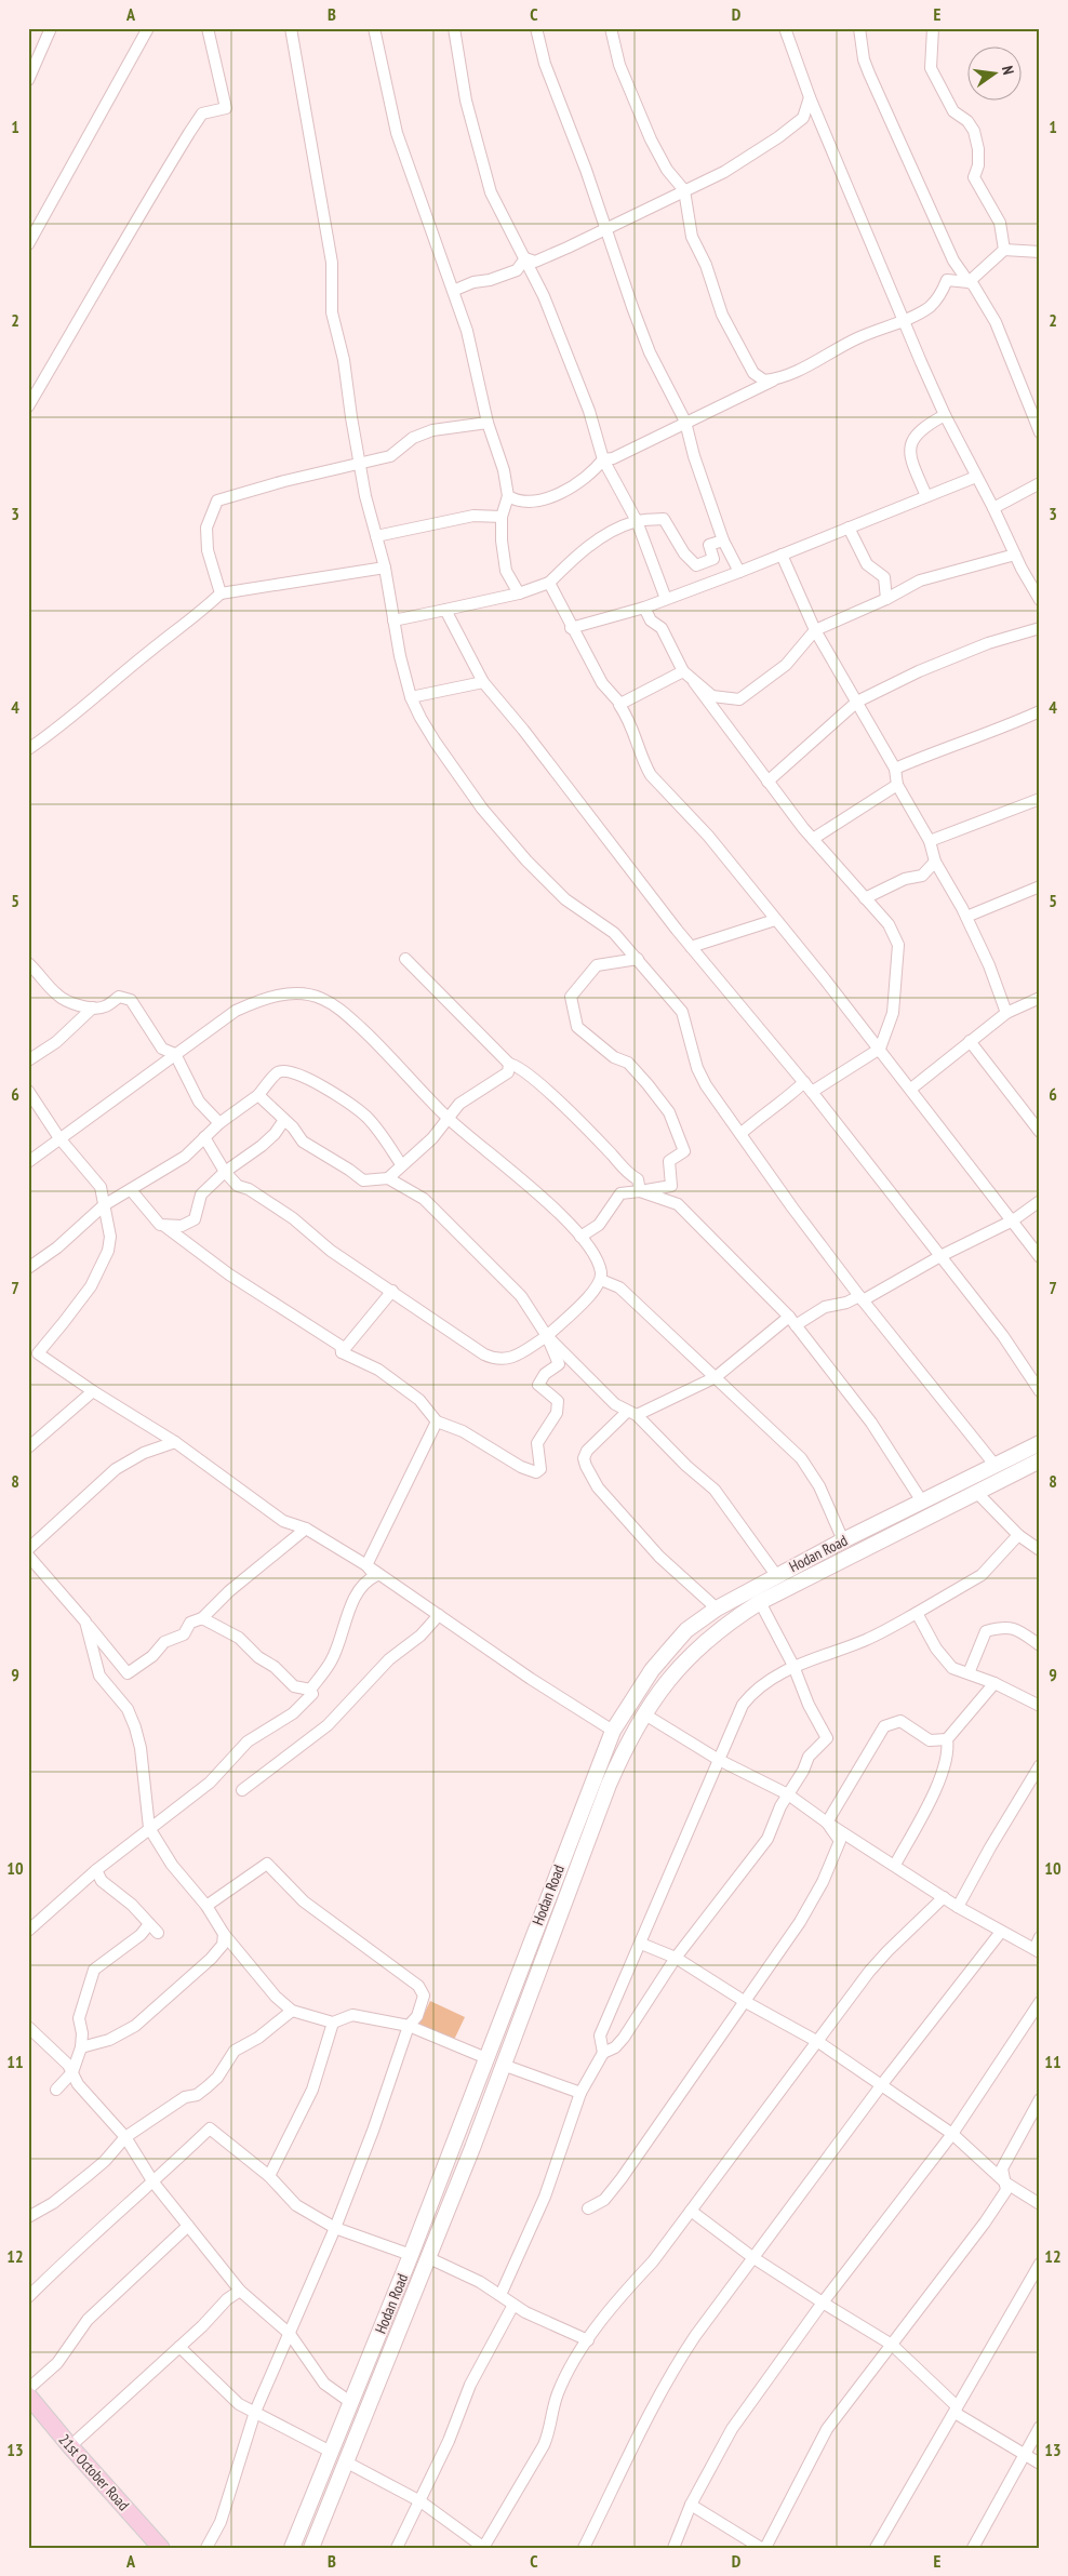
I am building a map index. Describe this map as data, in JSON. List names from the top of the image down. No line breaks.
{"streets":{"main road":["Hodan Road","21st October Road"]},"north":"right","grid":{"columns":["A","B","C","D","E"],"rows":["1","2","3","4","5","6","7","8","9","10","11","12","13"]}}
